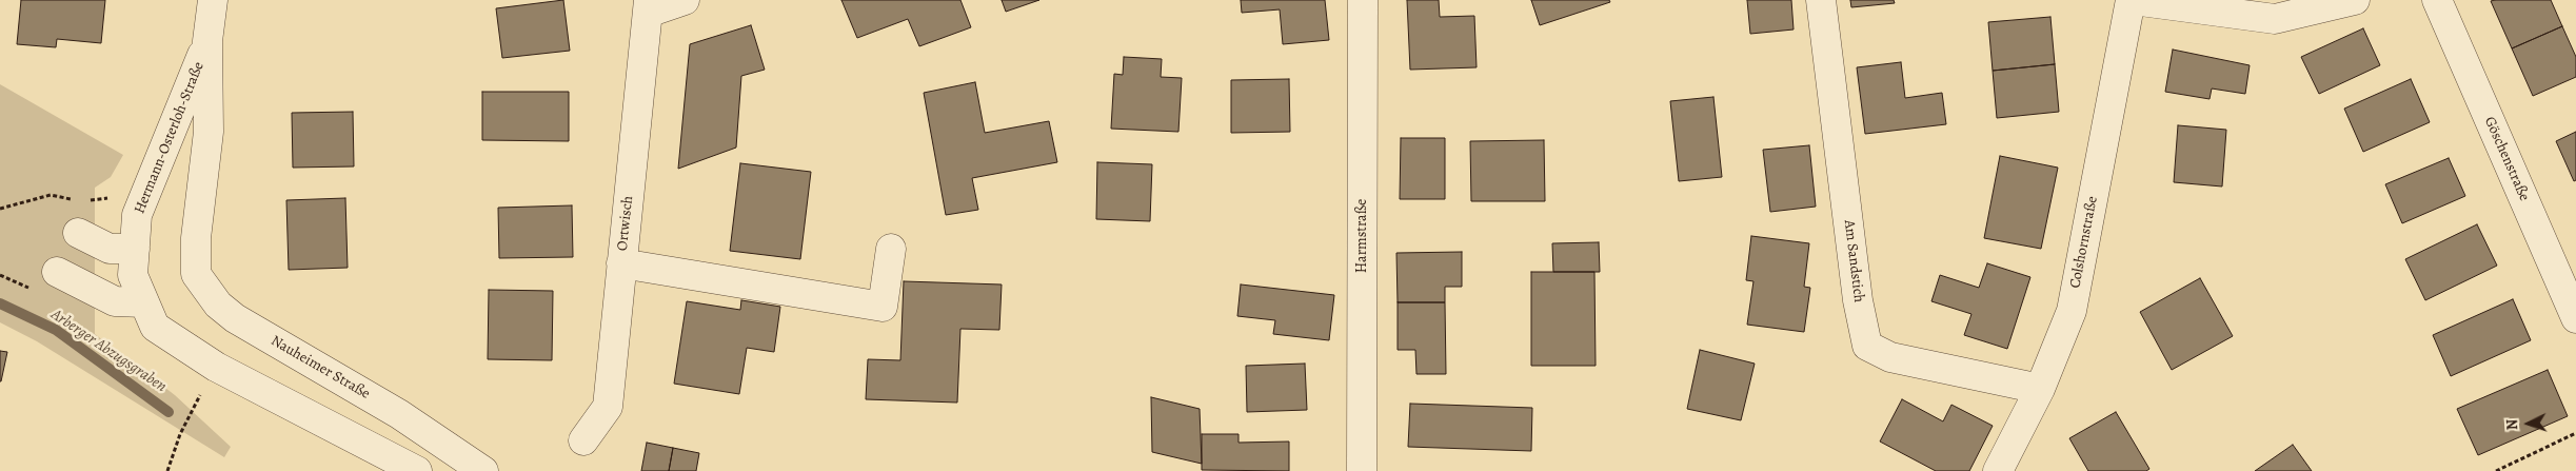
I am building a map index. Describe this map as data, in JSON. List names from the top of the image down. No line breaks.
{"streets":{"street":["Hermann-Osterloh-Straße","Göschenstraße","Ortwisch","Harmstraße","Colshornstraße","Am Sandstich","Nauheimer Straße"]},"crossings":[["Hermann-Osterloh-Straße","Nauheimer Straße"],["Colshornstraße","Am Sandstich"]],"water":["Arberger Abzugsgraben"],"north":"left"}
